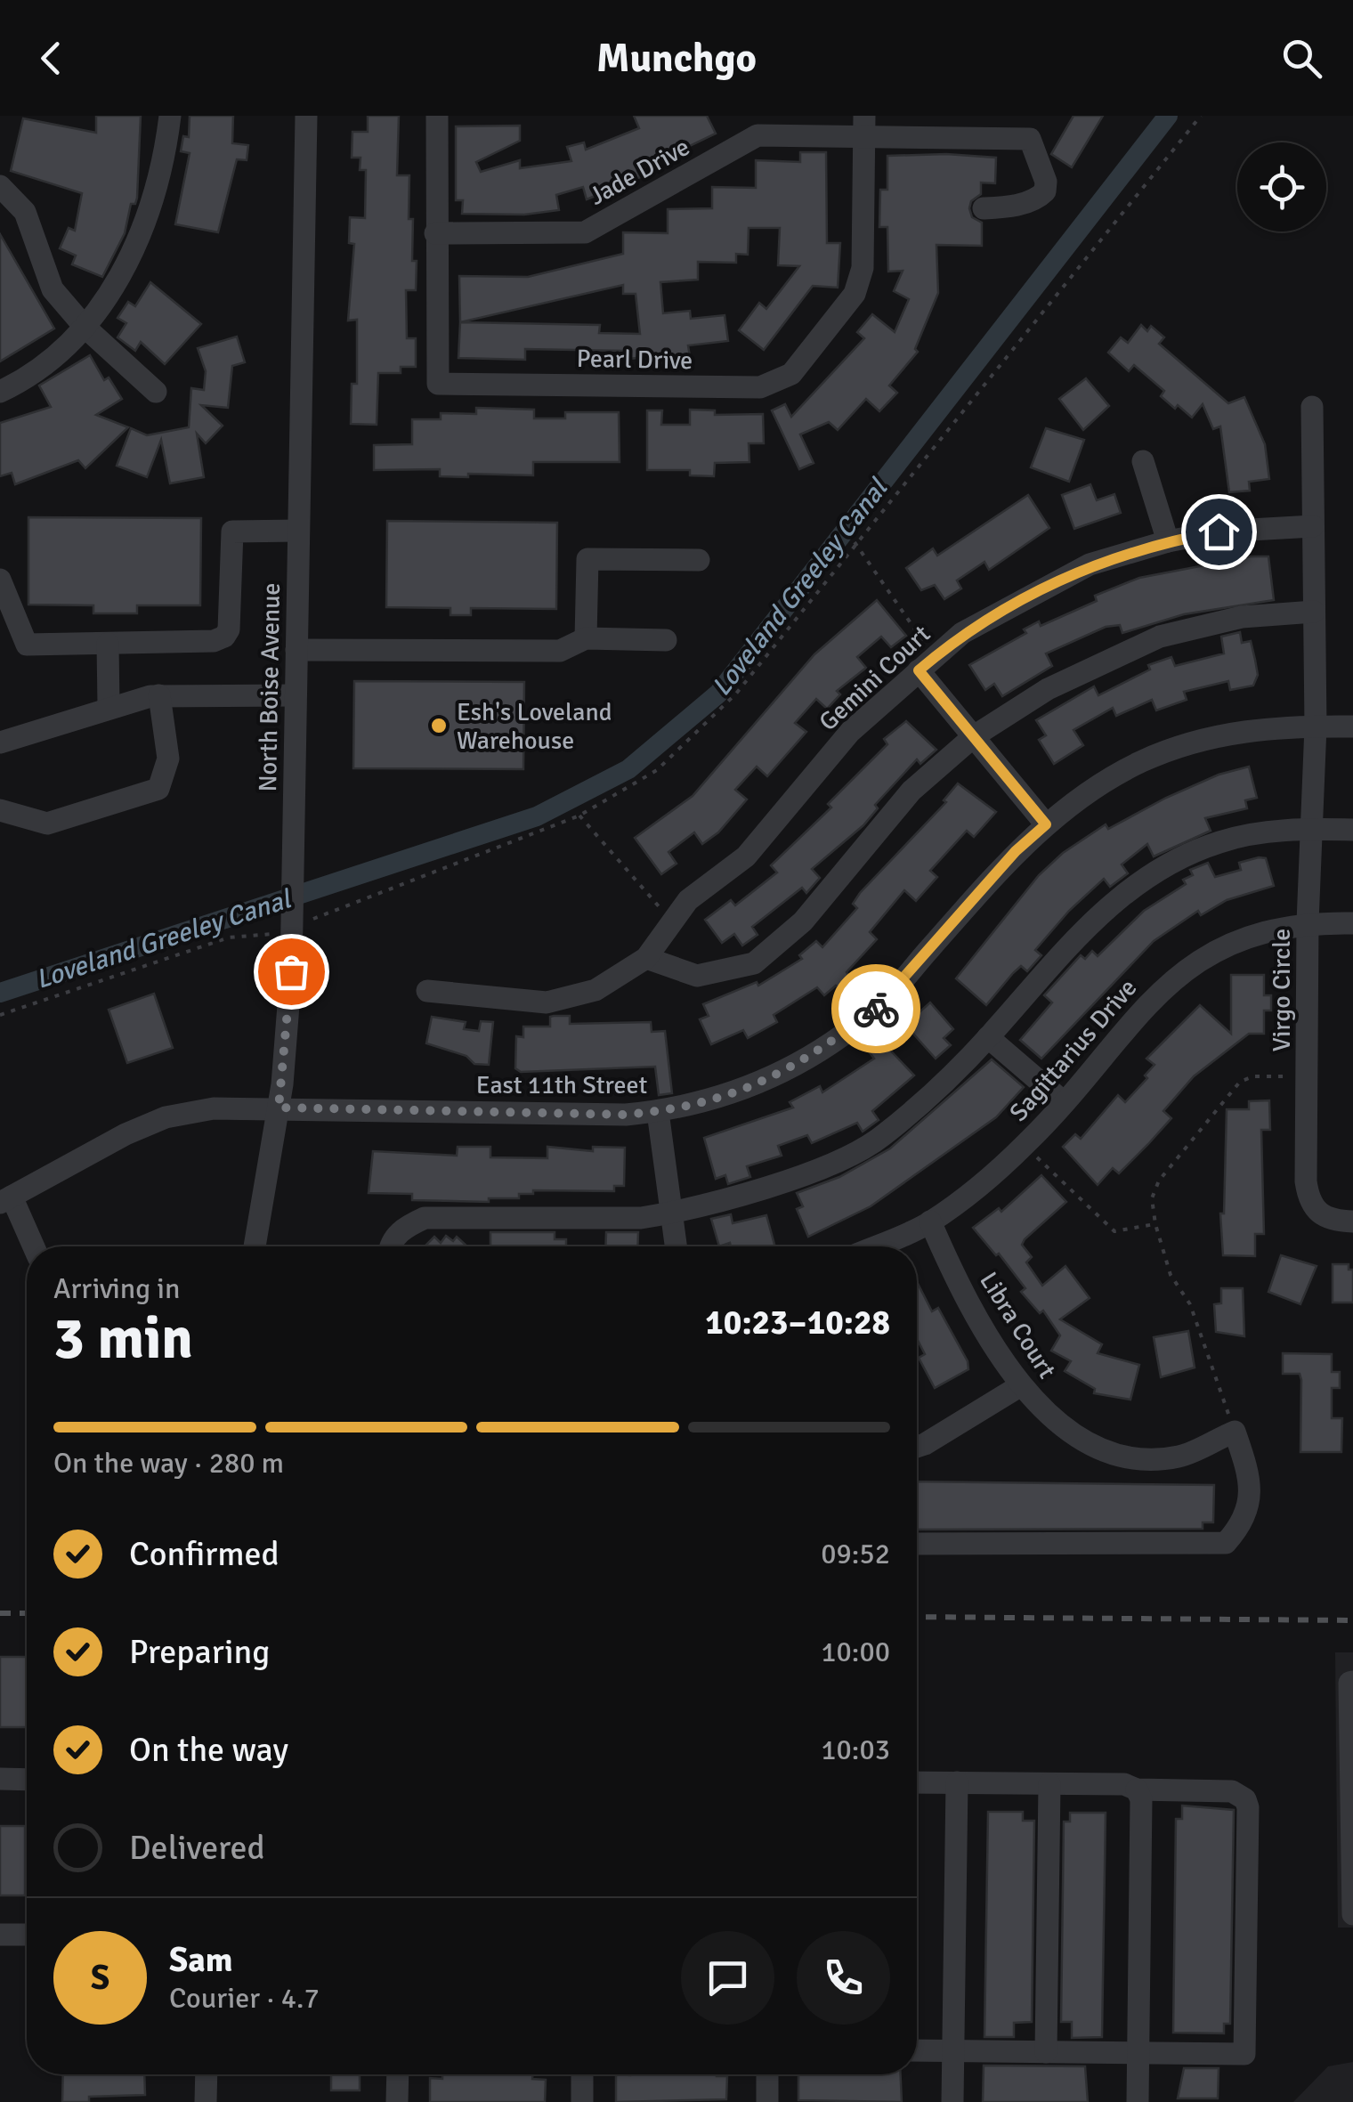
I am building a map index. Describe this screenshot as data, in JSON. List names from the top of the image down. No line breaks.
{"streets":{"street":["Jade Drive","Pearl Drive","Gemini Court","North Boise Avenue","Virgo Circle","Sagittarius Drive","East 11th Street","Libra Court"]},"crossings":[["Jade Drive","Pearl Drive"],["Gemini Court","Virgo Circle"],["North Boise Avenue","East 11th Street"],["Virgo Circle","Sagittarius Drive"],["Virgo Circle","East 11th Street"],["Sagittarius Drive","Libra Court"]],"water":["Loveland Greeley Canal"],"places":["Esh's Loveland Warehouse"],"page":{"header":"Munchgo","heading":["3 min","Arriving in","10:23–10:28"],"panel":["Sam","Courier · 4.7"],"bar":"On the way · 280 m","list":[["Confirmed","09:52"],["Preparing","10:00"],["On the way","10:03"],"Delivered"],"round":"S"}}
